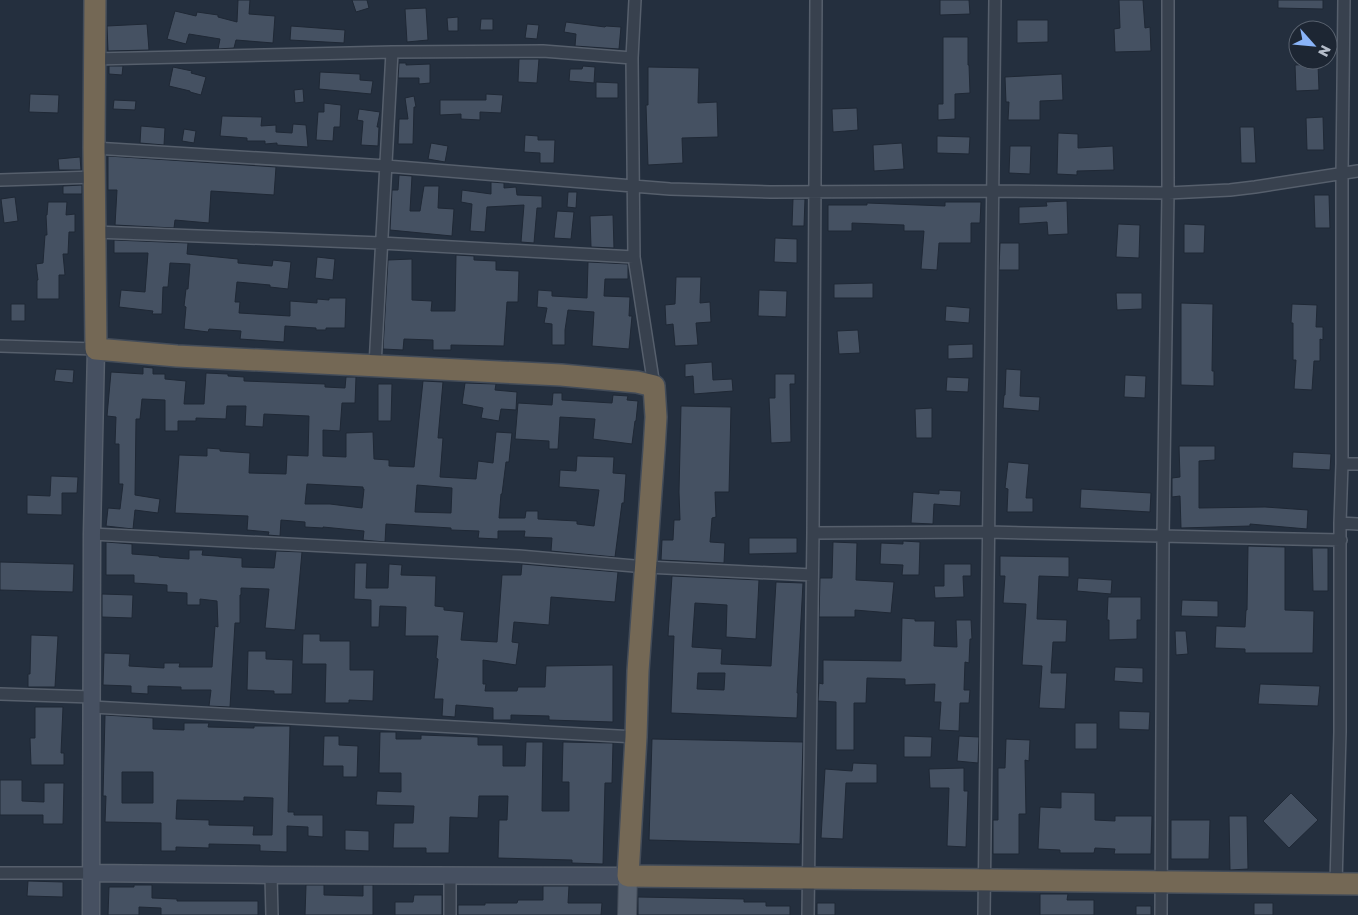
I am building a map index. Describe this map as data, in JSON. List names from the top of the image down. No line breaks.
{"north":"bottom right"}
